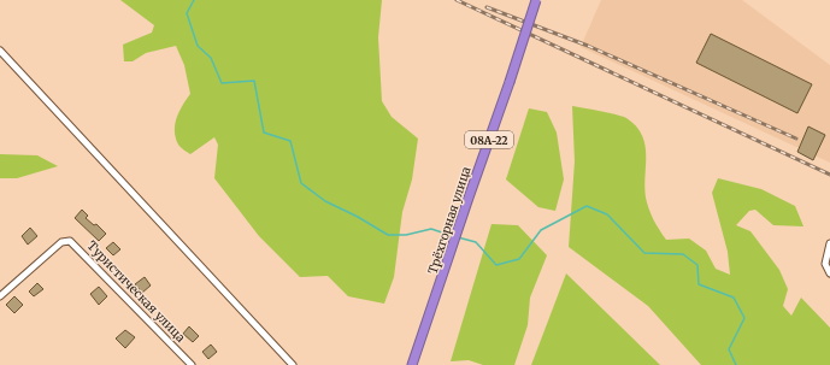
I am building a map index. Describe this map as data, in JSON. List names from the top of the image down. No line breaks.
{"streets":{"highway":["08А-22","Трёхгорная улица"],"street":["Туристическая улица"]}}
